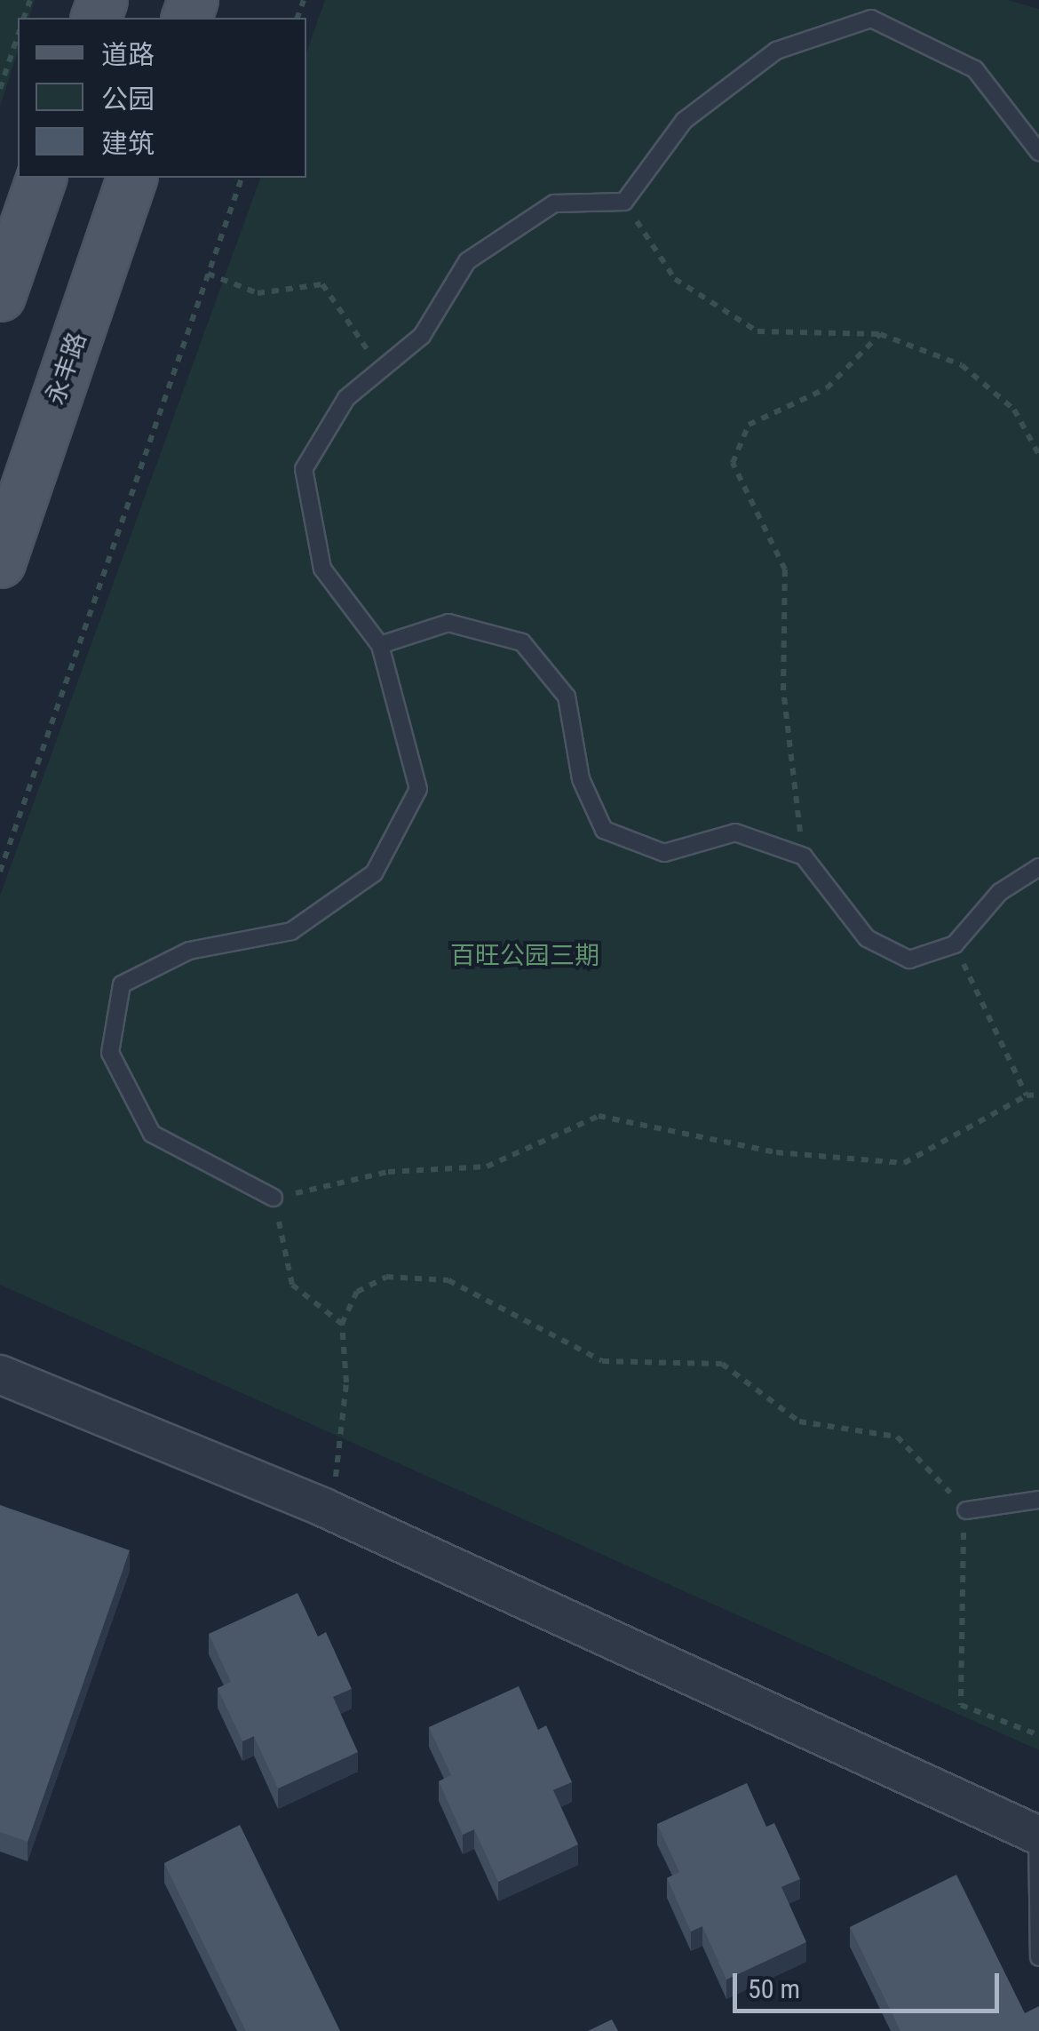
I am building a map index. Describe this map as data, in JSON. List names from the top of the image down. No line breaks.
{"streets":{"main road":["永丰路"]},"parks":["百旺公园三期"],"legend":["道路","公园","建筑"],"scale_bar":"50 m"}
